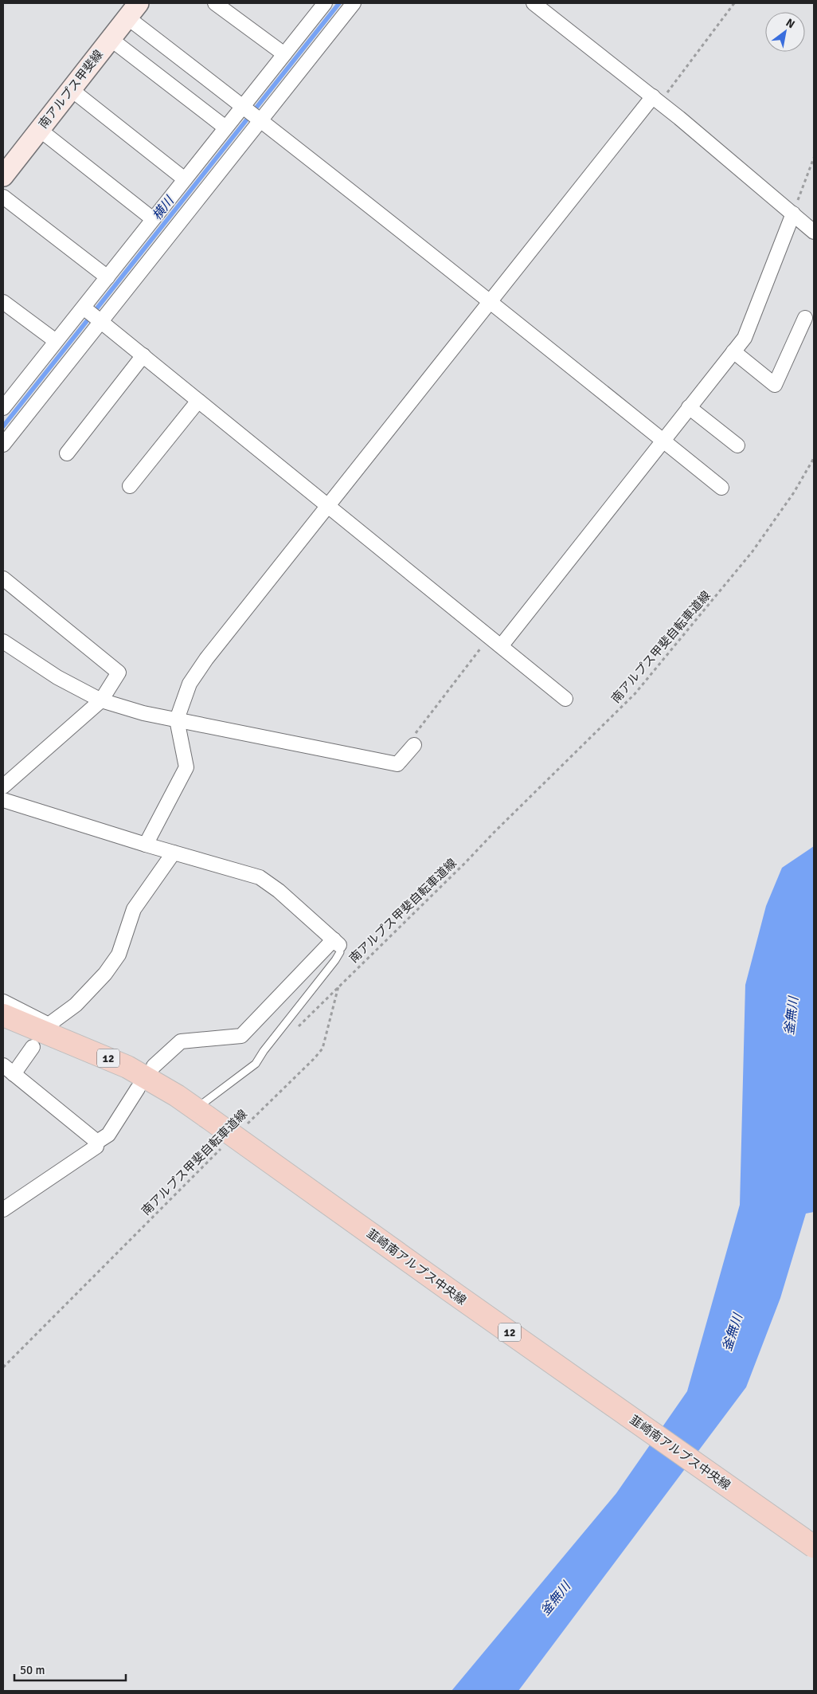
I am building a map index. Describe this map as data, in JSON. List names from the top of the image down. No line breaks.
{"streets":{"main road":["南アルプス甲斐線","12","韮崎南アルプス中央線"],"path":["南アルプス甲斐自転車道線"]},"water":["横川","釜無川"],"scale_bar":"50 m","north":"top right"}
